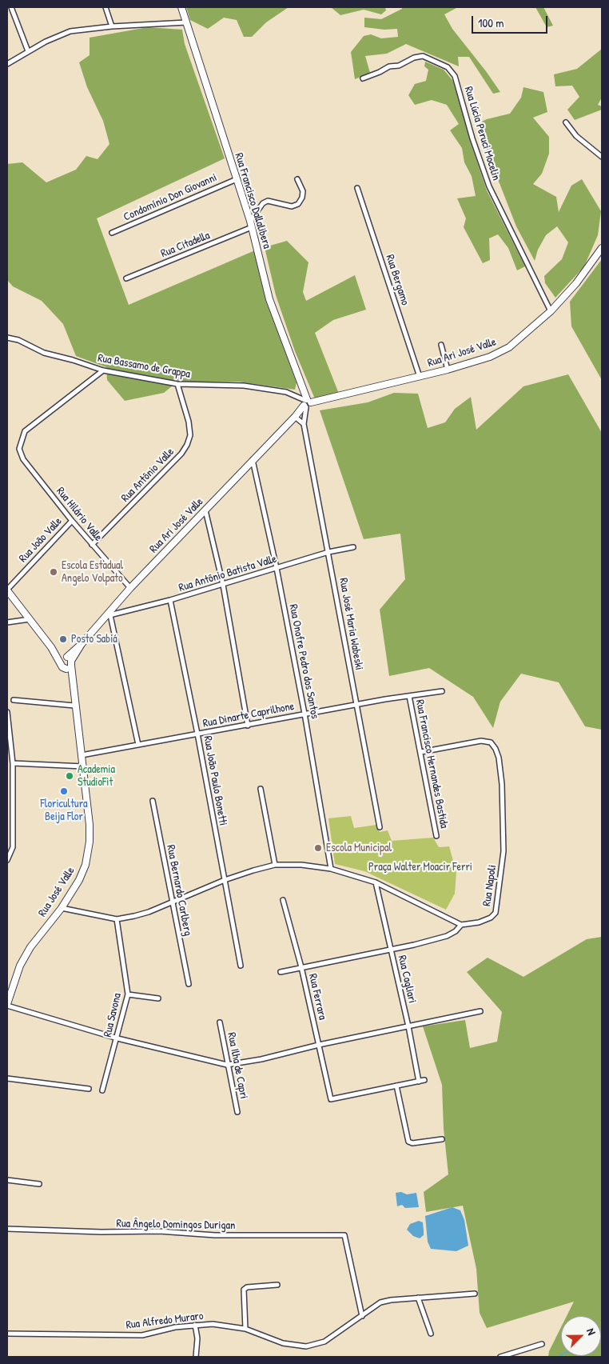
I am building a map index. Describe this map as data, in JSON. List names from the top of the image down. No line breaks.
{"streets":{"street":["Rua Lúcia Peruci Mocelin","Condomínio Don Giovanni","Rua Francisco Dallalibera","Rua Citadella","Rua Bergamo","Rua Ari José Valle","Rua Bassamo de Grappa","Rua Antônio Valle","Rua Hilário Valle","Rua João Valle","Rua Antônio Batista Valle","Rua José Maria Wabeski","Rua Onofre Pedro dos Santos","Rua Dinarte Caprilhone","Rua Francisco Hernandes Bastida","Rua João Paulo Bonetti","Rua Napoli","Rua Bernardo Carlberg","Rua José Valle","Rua Cagliari","Rua Ferrara","Rua Savona","Rua Ilha de Capri","Rua Ângelo Domingos Durigan","Rua Alfredo Muraro"]},"crossings":[["Rua Lúcia Peruci Mocelin","Rua Ari José Valle"],["Condomínio Don Giovanni","Rua Francisco Dallalibera"],["Rua Francisco Dallalibera","Rua Citadella"],["Rua Francisco Dallalibera","Rua Ari José Valle"],["Rua Francisco Dallalibera","Rua Bassamo de Grappa"],["Rua Francisco Dallalibera","Rua José Maria Wabeski"],["Rua Bergamo","Rua Ari José Valle"],["Rua Ari José Valle","Rua Bassamo de Grappa"],["Rua Ari José Valle","Rua Hilário Valle"],["Rua Ari José Valle","Rua Antônio Batista Valle"],["Rua Ari José Valle","Rua José Maria Wabeski"],["Rua Ari José Valle","Rua Onofre Pedro dos Santos"],["Rua Ari José Valle","Rua José Valle"],["Rua Bassamo de Grappa","Rua Antônio Valle"],["Rua Bassamo de Grappa","Rua Hilário Valle"],["Rua Bassamo de Grappa","Rua José Maria Wabeski"],["Rua Antônio Valle","Rua Hilário Valle"],["Rua Hilário Valle","Rua João Valle"],["Rua João Valle","Rua José Valle"],["Rua Antônio Batista Valle","Rua José Maria Wabeski"],["Rua Antônio Batista Valle","Rua Onofre Pedro dos Santos"],["Rua Antônio Batista Valle","Rua João Paulo Bonetti"],["Rua José Maria Wabeski","Rua Dinarte Caprilhone"],["Rua Onofre Pedro dos Santos","Rua Dinarte Caprilhone"],["Rua Dinarte Caprilhone","Rua Francisco Hernandes Bastida"],["Rua Dinarte Caprilhone","Rua João Paulo Bonetti"],["Rua Dinarte Caprilhone","Rua José Valle"],["Rua Francisco Hernandes Bastida","Rua Napoli"],["Rua Napoli","Rua Cagliari"],["Rua Napoli","Rua Ferrara"],["Rua Ângelo Domingos Durigan","Rua Alfredo Muraro"]],"parks":["Praça Walter Moacir Ferri"],"places":["Escola Estadual Angelo Volpato","Posto Sabiá","Academia StudioFit","Floricultura Beija Flor","Escola Municipal"],"scale_bar":"100 m","north":"top right"}
